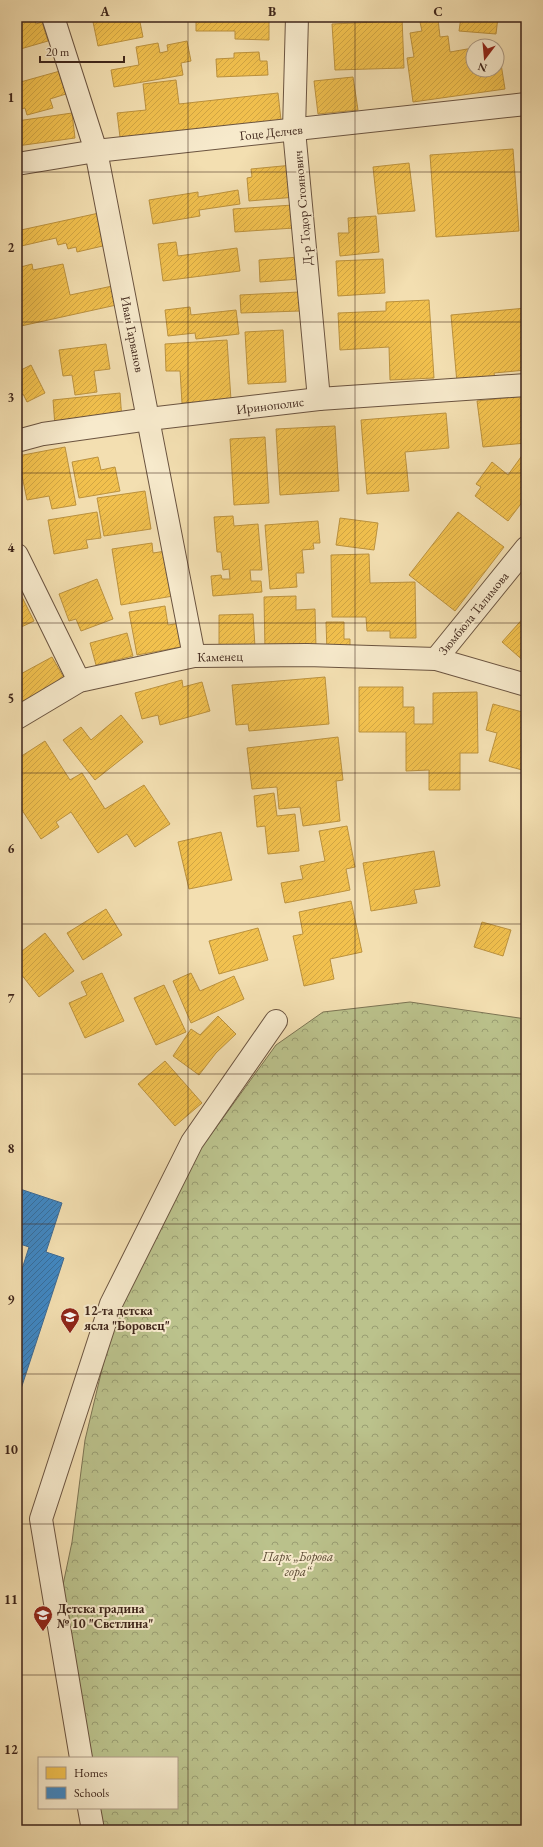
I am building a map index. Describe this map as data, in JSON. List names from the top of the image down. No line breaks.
{"streets":{"street":["Гоце Делчев","Д-р Тодор Стоянович","Иван Гарванов","Иринополис","Зюмбюла Талимова","Каменец"]},"crossings":[["Гоце Делчев","Д-р Тодор Стоянович"],["Гоце Делчев","Иван Гарванов"],["Д-р Тодор Стоянович","Иринополис"],["Иван Гарванов","Иринополис"],["Иван Гарванов","Каменец"],["Зюмбюла Талимова","Каменец"]],"parks":["Парк „Борова гора“"],"places":{"school or university":["12-та детска ясла \"Боровец\"","Детска градина № 10 \"Светлина\""]},"legend":["Homes","Schools"],"scale_bar":"20 m","north":"bottom","grid":{"columns":["A","B","C"],"rows":["1","2","3","4","5","6","7","8","9","10","11","12"]}}
